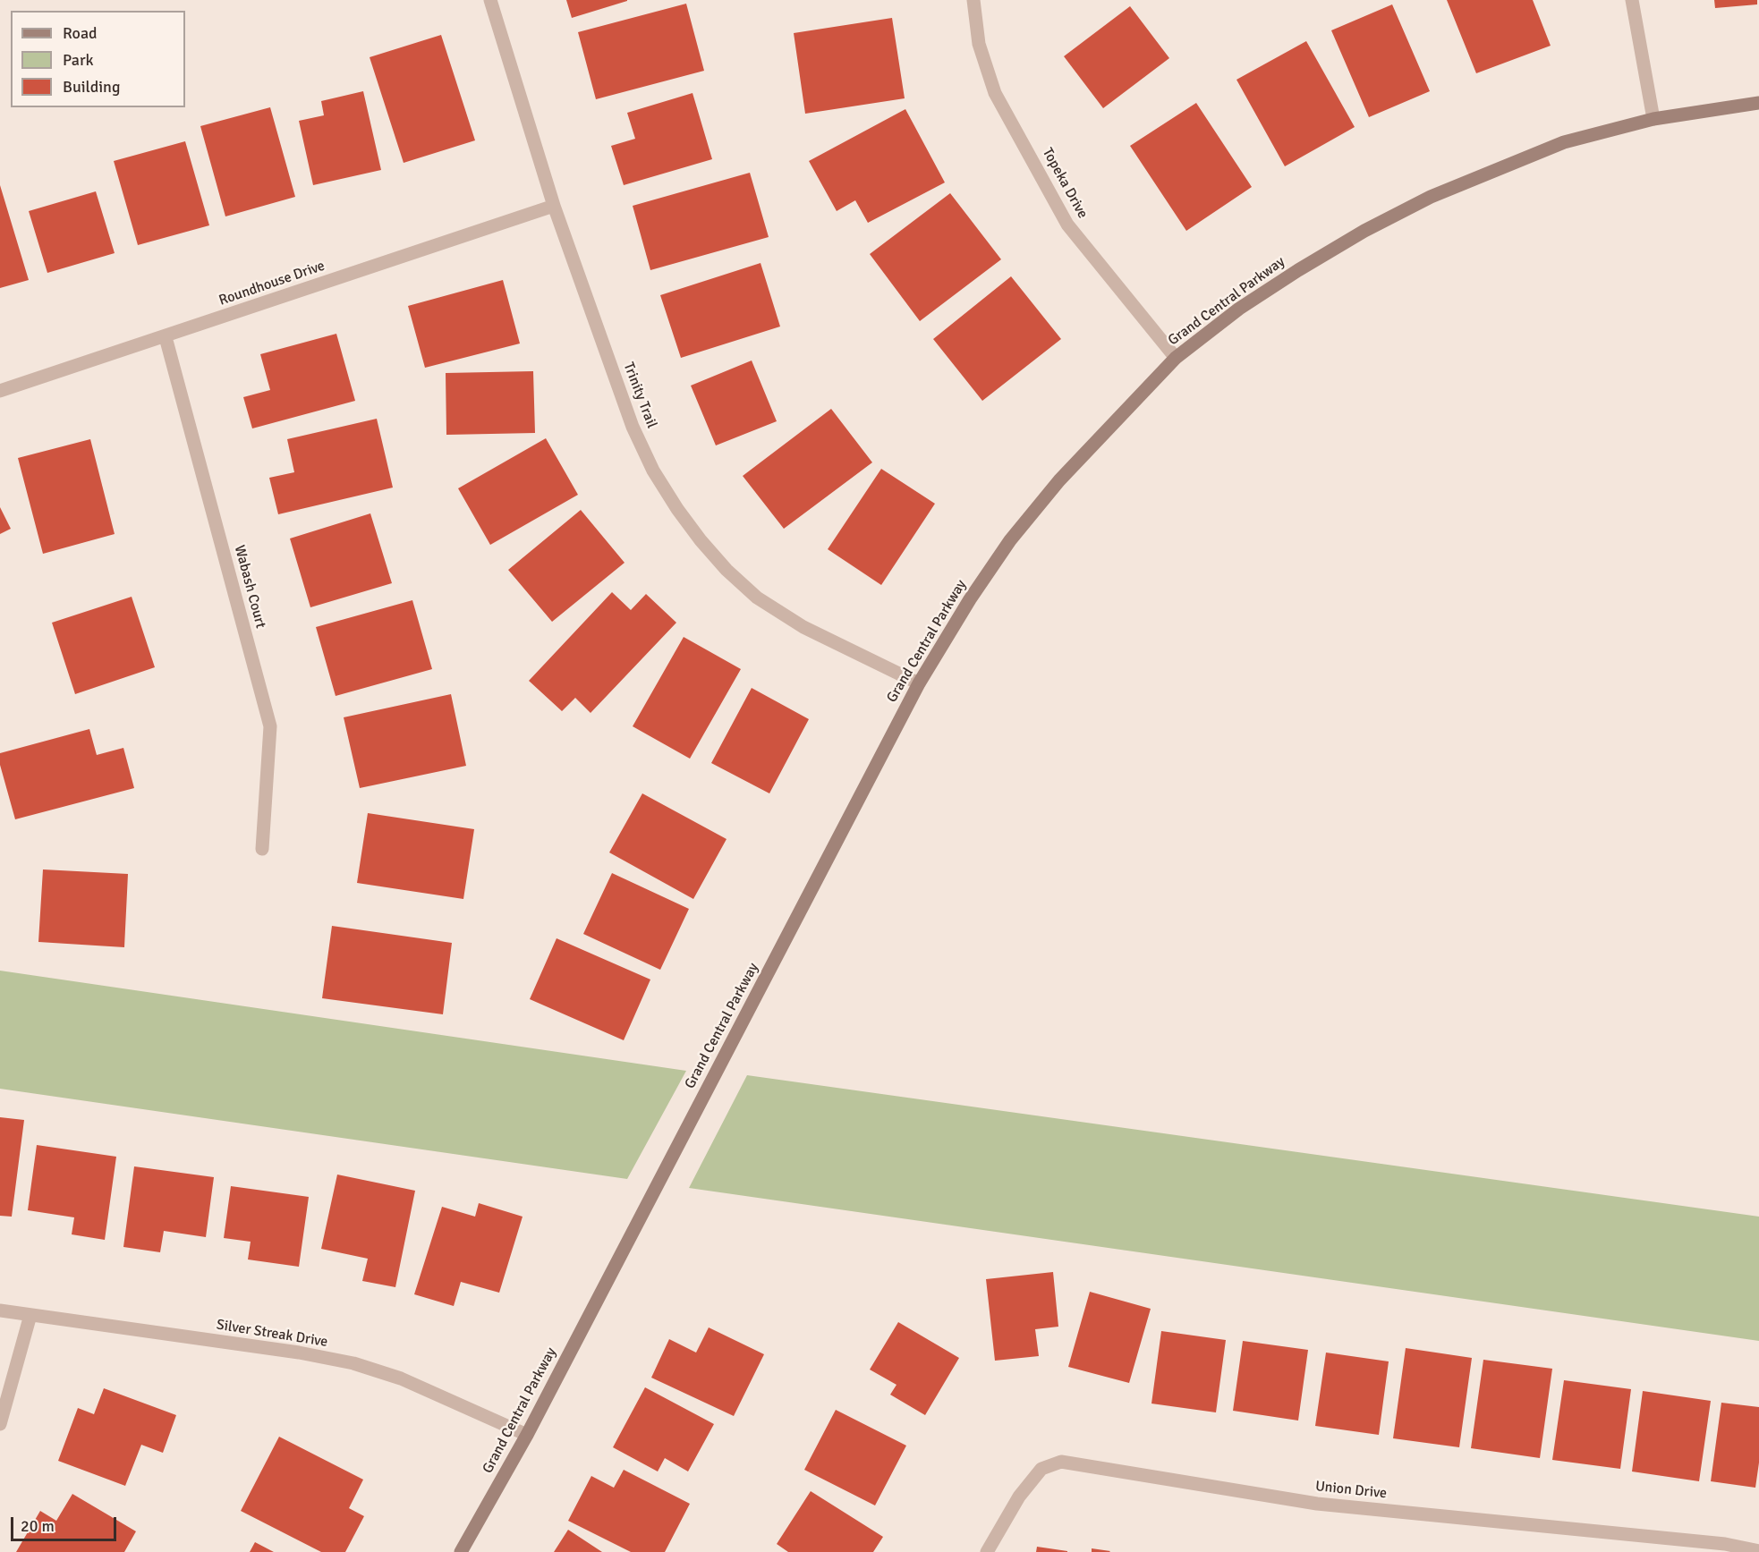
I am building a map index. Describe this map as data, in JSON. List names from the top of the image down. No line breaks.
{"streets":{"street":["Topeka Drive","Roundhouse Drive","Grand Central Parkway","Trinity Trail","Wabash Court","Silver Streak Drive","Union Drive"]},"crossings":[["Topeka Drive","Grand Central Parkway"],["Roundhouse Drive","Trinity Trail"],["Roundhouse Drive","Wabash Court"],["Grand Central Parkway","Trinity Trail"],["Grand Central Parkway","Silver Streak Drive"]],"legend":["Road","Park","Building"],"scale_bar":"20 m"}
